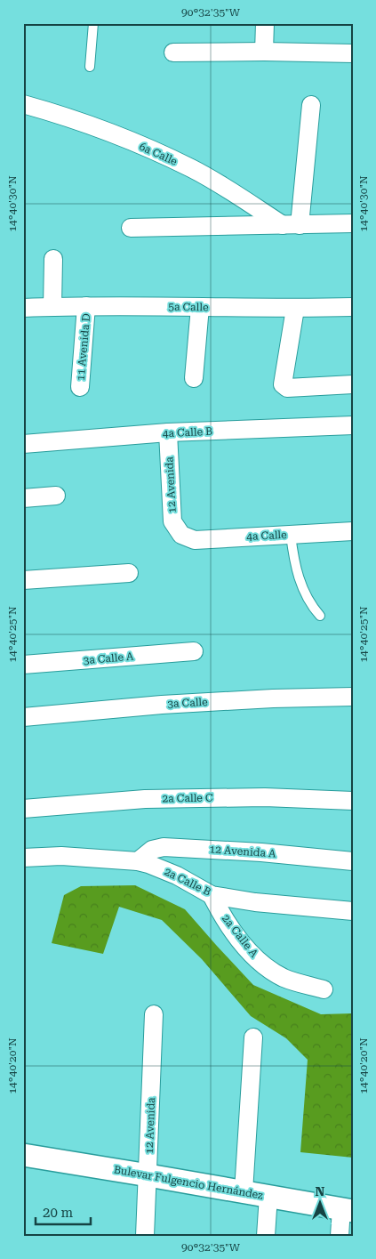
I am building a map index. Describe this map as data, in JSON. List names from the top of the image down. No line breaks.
{"streets":{"street":["6a Calle","5a Calle","11 Avenida D","4a Calle B","12 Avenida","4a Calle","3a Calle A","3a Calle","2a Calle C","12 Avenida A","2a Calle B","2a Calle A","Bulevar Fulgencio Hernández"]},"crossings":[["5a Calle","11 Avenida D"],["4a Calle B","12 Avenida"],["12 Avenida","4a Calle"],["12 Avenida","Bulevar Fulgencio Hernández"],["12 Avenida A","2a Calle B"],["2a Calle B","2a Calle A"]],"scale_bar":"20 m","north":"top","coordinates":["90°32'35\"W","14°40'30\"N","14°40'25\"N","14°40'20\"N"]}
